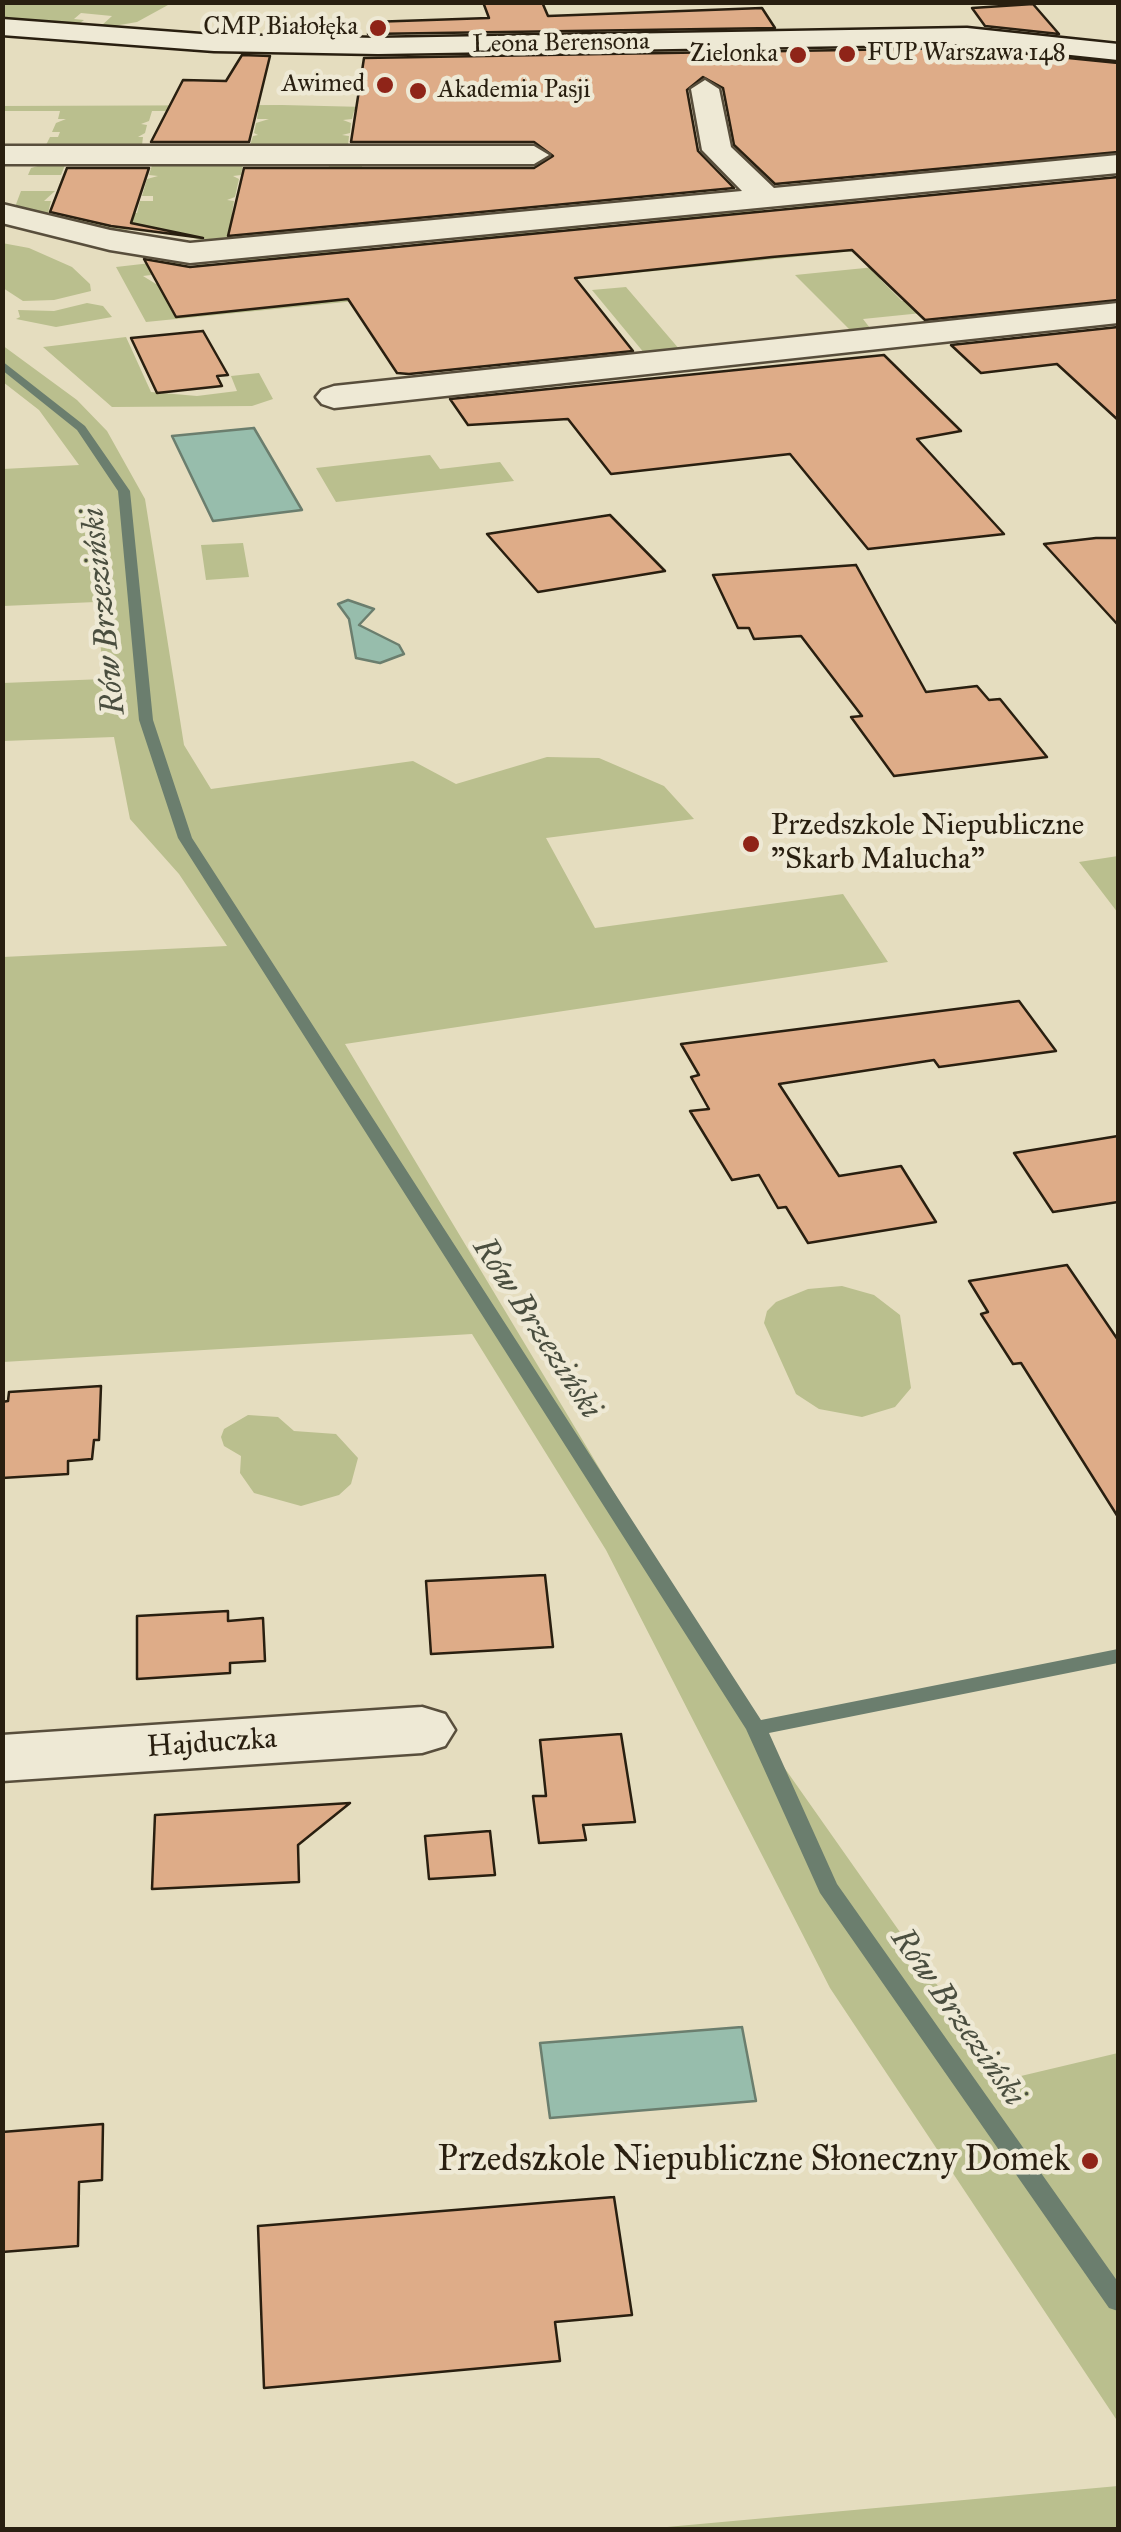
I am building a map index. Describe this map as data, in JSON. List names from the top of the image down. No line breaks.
{"streets":{"street":["Leona Berensona","Hajduczka"]},"water":["Rów Brzeziński"],"places":["CMP Białołęka","FUP Warszawa 148","Zielonka","Awimed","Akademia Pasji","Przedszkole Niepubliczne \"Skarb Malucha\"","Przedszkole Niepubliczne Słoneczny Domek"]}
